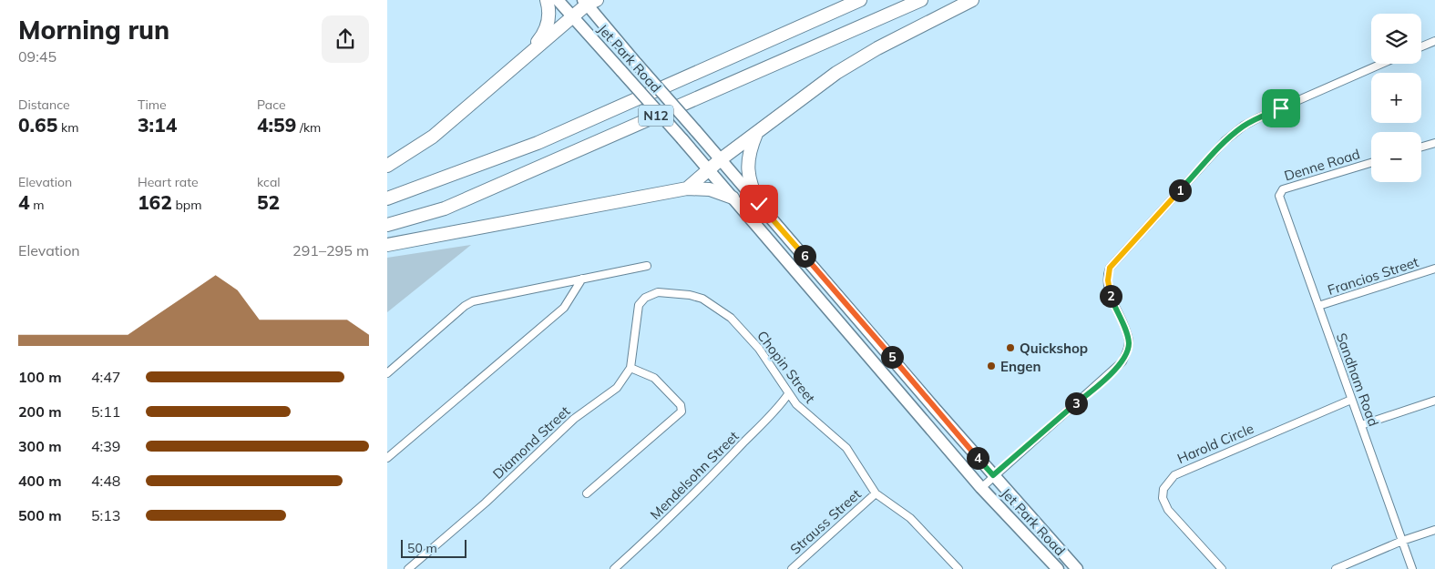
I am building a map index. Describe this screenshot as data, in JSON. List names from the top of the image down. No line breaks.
{"streets":{"highway":["N12"],"main road":["Jet Park Road"],"street":["Denne Road","Francios Street","Chopin Street","Sandham Road","Diamond Street","Harold Circle","Mendelsohn Street","Strauss Street"]},"crossings":[["Denne Road","Sandham Road"],["Francios Street","Sandham Road"],["Chopin Street","Diamond Street"],["Chopin Street","Mendelsohn Street"],["Chopin Street","Strauss Street"],["Sandham Road","Harold Circle"]],"places":["Quickshop","Engen"],"scale_bar":"50 m","page":{"heading":["Morning run","09:45"],"map_buttons":["+","−"],"stats":[["Distance","0.65 km"],["Time","3:14"],["Pace","4:59 /km"],["Elevation","4 m"],["Heart rate","162 bpm"],["kcal","52"]],"pins":["1","6","2","5","3","4"],"chart":["Elevation","291–295 m"],"list":[{"name":"100 m","note":"4:47"},{"name":"200 m","note":"5:11"},{"name":"300 m","note":"4:39"},{"name":"400 m","note":"4:48"},{"name":"500 m","note":"5:13"}],"scale":"50 m"}}
